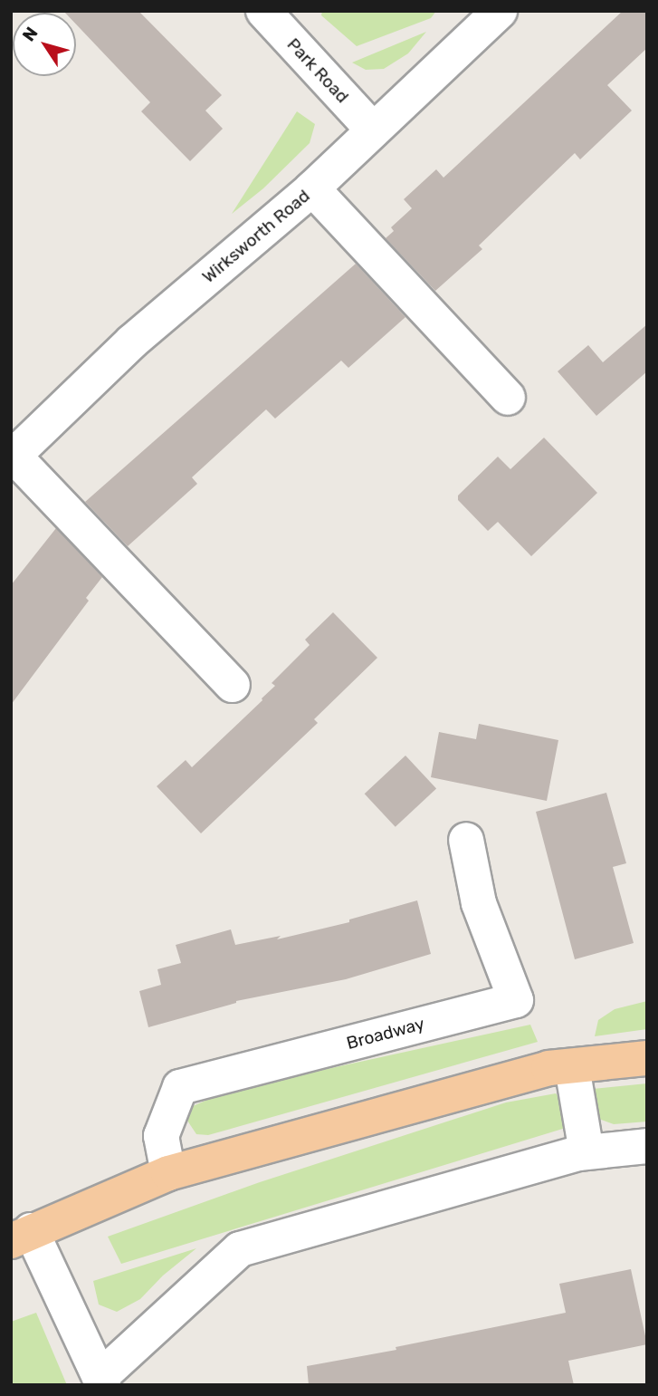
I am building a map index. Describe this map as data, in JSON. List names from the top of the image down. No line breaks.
{"streets":{"street":["Park Road","Wirksworth Road","Broadway"]},"crossings":[["Park Road","Wirksworth Road"]],"north":"top left"}
